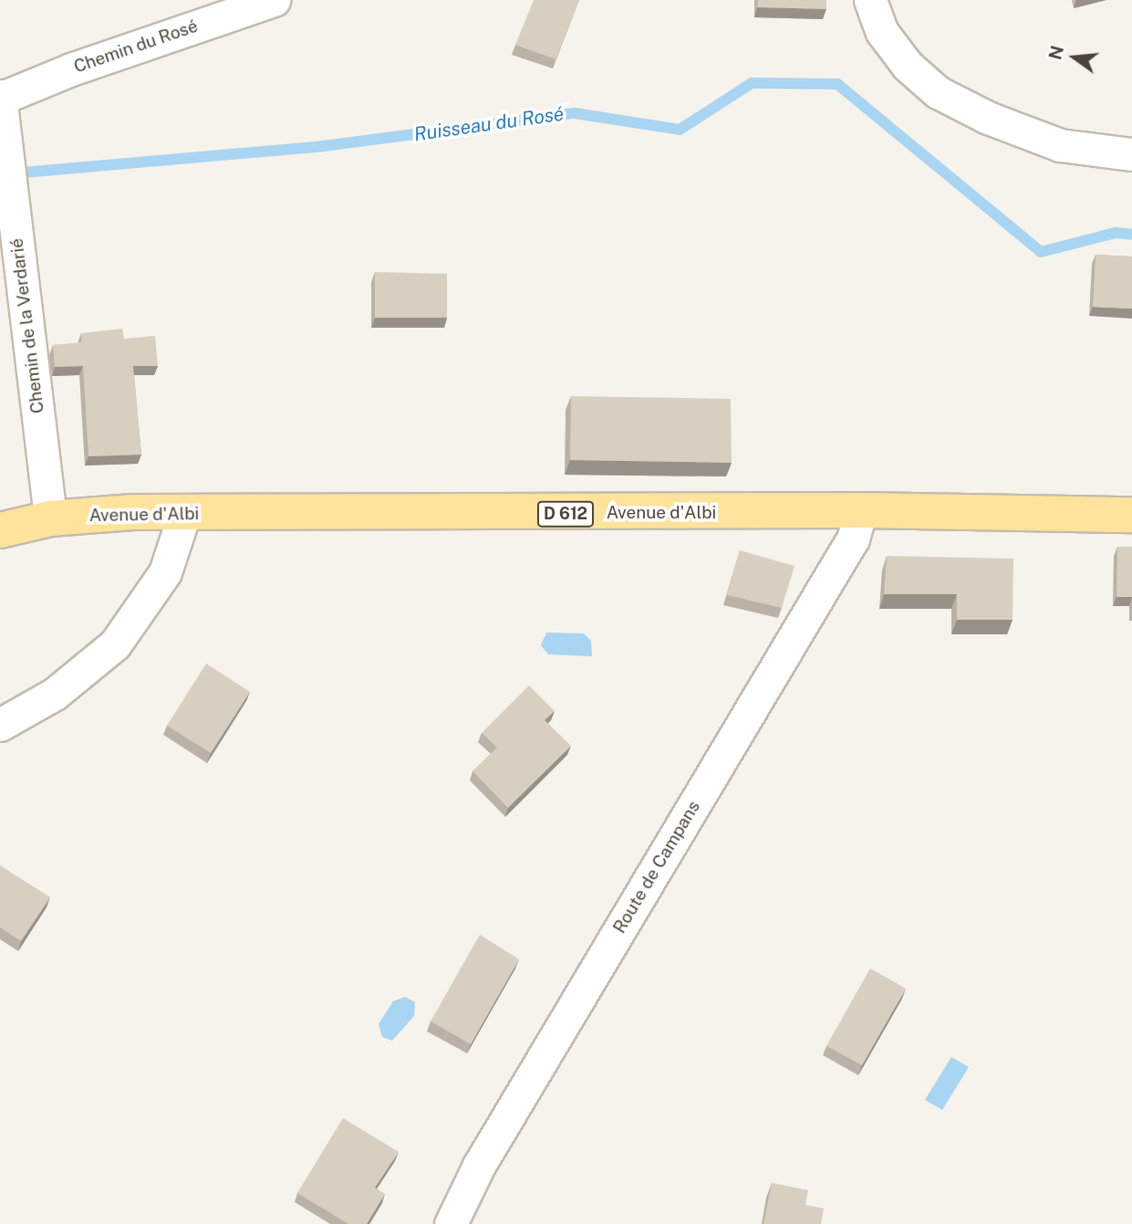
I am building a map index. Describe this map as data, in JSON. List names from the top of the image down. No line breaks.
{"streets":{"main road":["Avenue d'Albi","D 612"],"street":["Chemin du Rosé","Chemin de la Verdarié","Route de Campans"]},"crossings":[["Chemin du Rosé","Chemin de la Verdarié"],["Chemin de la Verdarié","Avenue d'Albi"],["Avenue d'Albi","Route de Campans"]],"water":["Ruisseau du Rosé"],"north":"left"}
